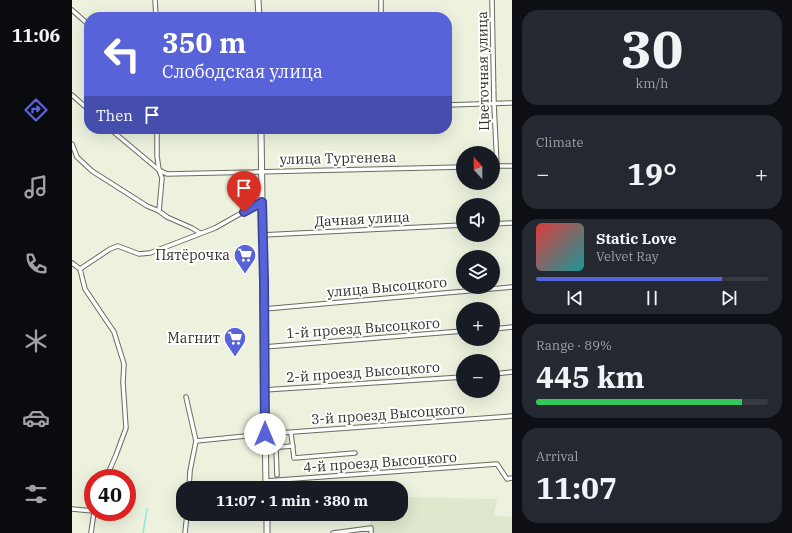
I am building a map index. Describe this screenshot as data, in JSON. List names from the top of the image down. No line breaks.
{"streets":{"street":["Цветочная улица","улица Тургенева","Дачная улица","улица Высоцкого","1-й проезд Высоцкого","2-й проезд Высоцкого","3-й проезд Высоцкого","4-й проезд Высоцкого"]},"places":{"supermarket":["Пятёрочка","Магнит"]},"north":"top","page":{"tabs":"11:06","tile":[["30","km/h"],"Climate",["Range · 89%","445 km"],["Arrival","11:07"]],"turn":["350 m","Слободская улица"],"then":"Then","map_buttons":["+","−"],"heat":["−","19°","+"],"song":["Static Love","Velvet Ray"],"limit":"40","trip":"11:07 · 1 min · 380 m"}}
